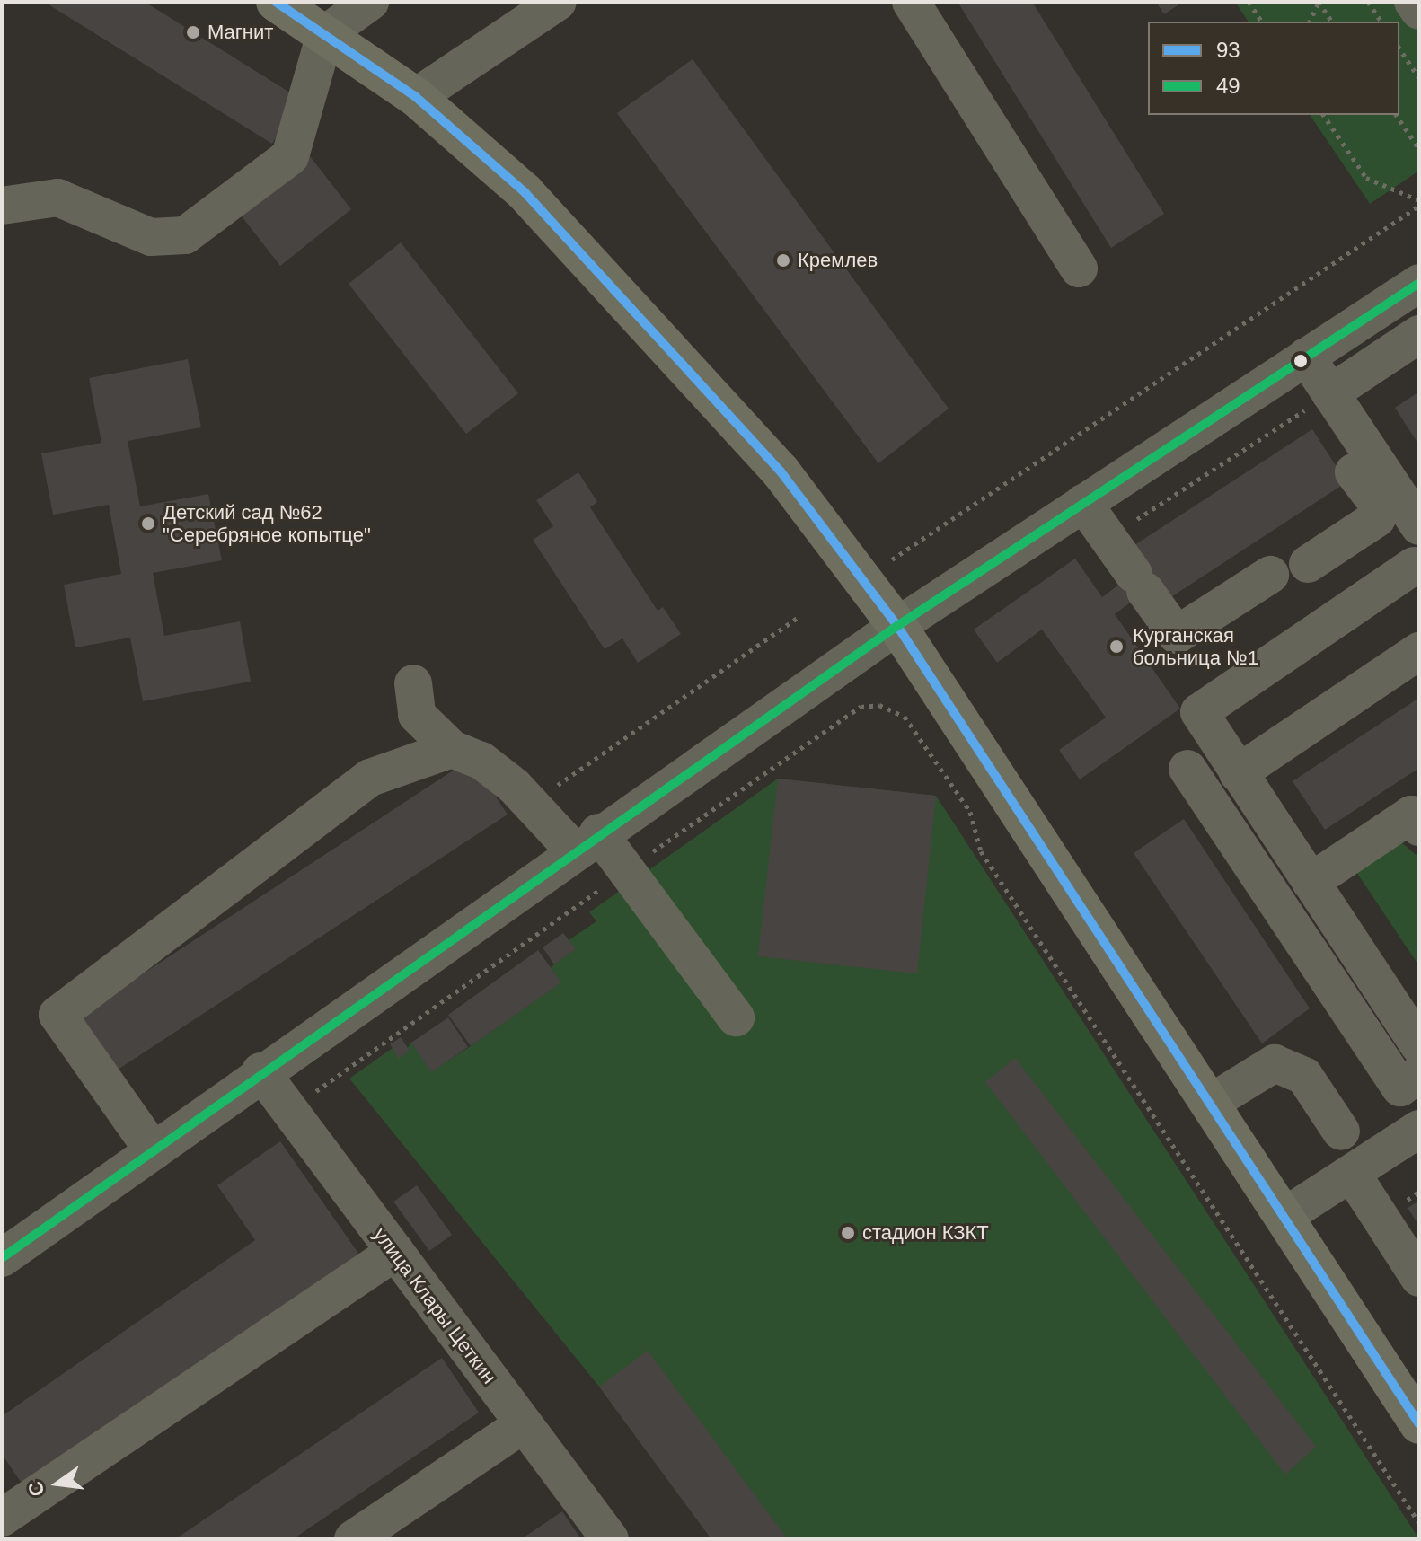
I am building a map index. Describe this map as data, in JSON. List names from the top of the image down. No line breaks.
{"streets":{"street":["улица Клары Цеткин"]},"places":["Магнит","Кремлев","Детский сад №62 \"Серебряное копытце\"","Курганская больница №1","стадион КЗКТ"],"lines":["transit line 93","transit line 49"],"legend":["93","49"],"north":"left"}
